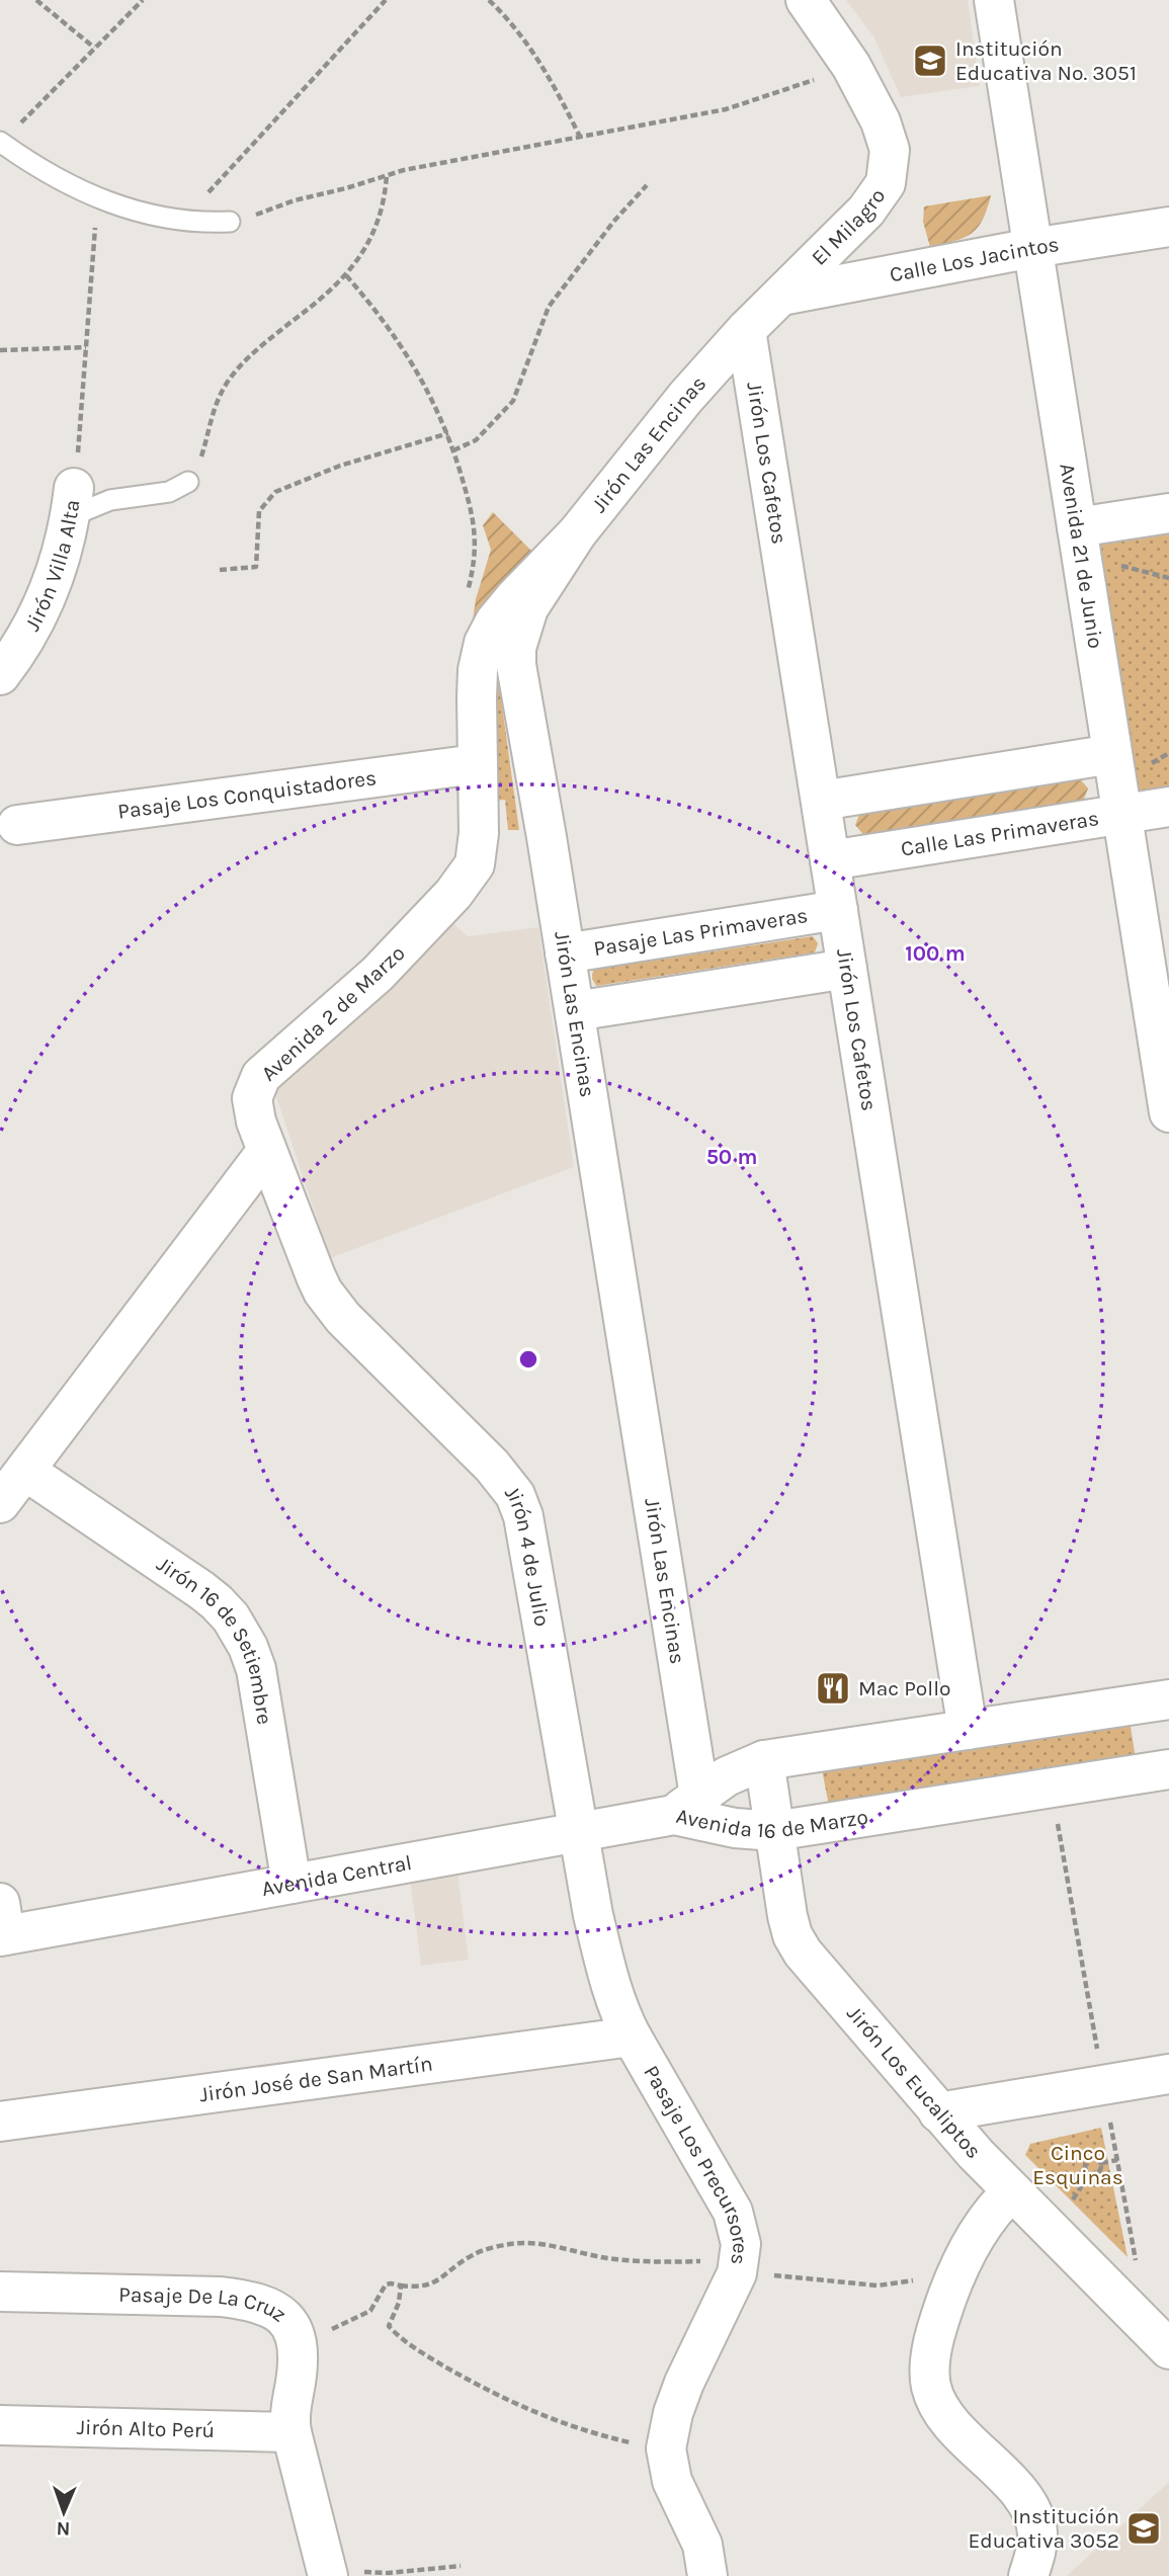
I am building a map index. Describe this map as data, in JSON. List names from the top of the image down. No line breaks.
{"streets":{"street":["El Milagro","Calle Los Jacintos","Jirón Las Encinas","Jirón Los Cafetos","Avenida 21 de Junio","Jirón Villa Alta","Pasaje Los Conquistadores","Calle Las Primaveras","Pasaje Las Primaveras","Avenida 2 de Marzo","Jirón 4 de Julio","Jirón 16 de Setiembre","Avenida 16 de Marzo","Avenida Central","Jirón José de San Martín","Jirón Los Eucaliptos","Pasaje Los Precursores","Pasaje De La Cruz","Jirón Alto Perú"]},"crossings":[["El Milagro","Calle Los Jacintos"],["El Milagro","Jirón Las Encinas"],["Calle Los Jacintos","Jirón Las Encinas"],["Calle Los Jacintos","Avenida 21 de Junio"],["Jirón Las Encinas","Jirón Los Cafetos"],["Jirón Las Encinas","Pasaje Las Primaveras"],["Jirón Las Encinas","Avenida 2 de Marzo"],["Jirón Las Encinas","Avenida 16 de Marzo"],["Jirón Las Encinas","Avenida Central"],["Jirón Los Cafetos","Calle Las Primaveras"],["Jirón Los Cafetos","Pasaje Las Primaveras"],["Jirón Los Cafetos","Avenida 16 de Marzo"],["Avenida 21 de Junio","Calle Las Primaveras"],["Pasaje Los Conquistadores","Avenida 2 de Marzo"],["Avenida 2 de Marzo","Jirón 4 de Julio"],["Jirón 4 de Julio","Avenida Central"],["Jirón 4 de Julio","Jirón José de San Martín"],["Jirón 4 de Julio","Pasaje Los Precursores"],["Jirón 16 de Setiembre","Avenida Central"],["Avenida 16 de Marzo","Avenida Central"],["Avenida 16 de Marzo","Jirón Los Eucaliptos"],["Jirón José de San Martín","Pasaje Los Precursores"],["Pasaje De La Cruz","Jirón Alto Perú"]],"parks":["Cinco Esquinas"],"places":{"school or university":["Institución Educativa No. 3051","Institución Educativa 3052"],"restaurant":["Mac Pollo"]},"north":"bottom","rings":["100 m","50 m"]}
